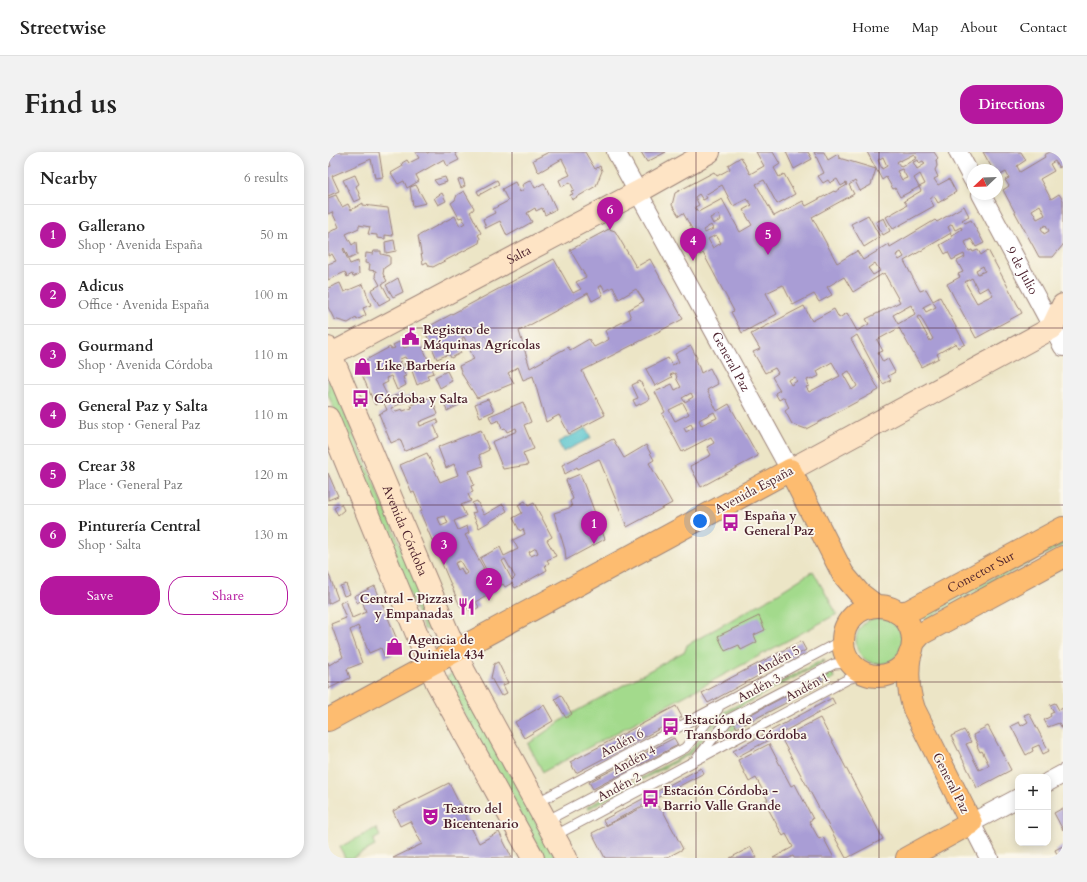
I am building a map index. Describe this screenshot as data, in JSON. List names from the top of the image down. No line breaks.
{"streets":{"main road":["Salta","General Paz","Avenida España","Avenida Córdoba","Conector Sur"],"street":["9 de Julio"],"lane":["Andén 5","Andén 1","Andén 3","Andén 6","Andén 4","Andén 2"]},"crossings":[["Salta","General Paz"],["Salta","Avenida Córdoba"],["9 de Julio","Avenida España"],["General Paz","Avenida España"],["General Paz","Conector Sur"],["General Paz","Andén 5"],["General Paz","Andén 1"],["General Paz","Andén 3"],["Avenida España","Avenida Córdoba"],["Avenida Córdoba","Andén 6"],["Avenida Córdoba","Andén 4"],["Avenida Córdoba","Andén 2"],["Conector Sur","Andén 5"],["Conector Sur","Andén 1"],["Conector Sur","Andén 3"],["Andén 5","Andén 1"],["Andén 5","Andén 3"],["Andén 5","Andén 6"],["Andén 5","Andén 4"],["Andén 1","Andén 3"],["Andén 1","Andén 2"],["Andén 3","Andén 2"],["Andén 6","Andén 4"],["Andén 6","Andén 2"],["Andén 4","Andén 2"]],"places":{"public building":["Registro de Máquinas Agrícolas"],"shop":["Like Barbería","Agencia de Quiniela 434"],"bus stop":["Córdoba y Salta","España y General Paz","Estación de Transbordo Córdoba","Estación Córdoba - Barrio Valle Grande"],"restaurant":["Central - Pizzas y Empanadas"],"theatre":["Teatro del Bicentenario"]},"north":"bottom left","page":{"header":"Streetwise","nav":["Home","Map","About","Contact"],"title":"Find us","buttons":["Directions",["Save","Share"]],"heading":["Nearby","6 results"],"pins":["6","5","4","1","3","2"],"list":[{"mark":"1","name":"Gallerano","note":"Shop · Avenida España","value":"50 m"},{"mark":"2","name":"Adicus","note":"Office · Avenida España","value":"100 m"},{"mark":"3","name":"Gourmand","note":"Shop · Avenida Córdoba","value":"110 m"},{"mark":"4","name":"General Paz y Salta","note":"Bus stop · General Paz","value":"110 m"},{"mark":"5","name":"Crear 38","note":"Place · General Paz","value":"120 m"},{"mark":"6","name":"Pinturería Central","note":"Shop · Salta","value":"130 m"}],"map_buttons":["+","−"]}}
